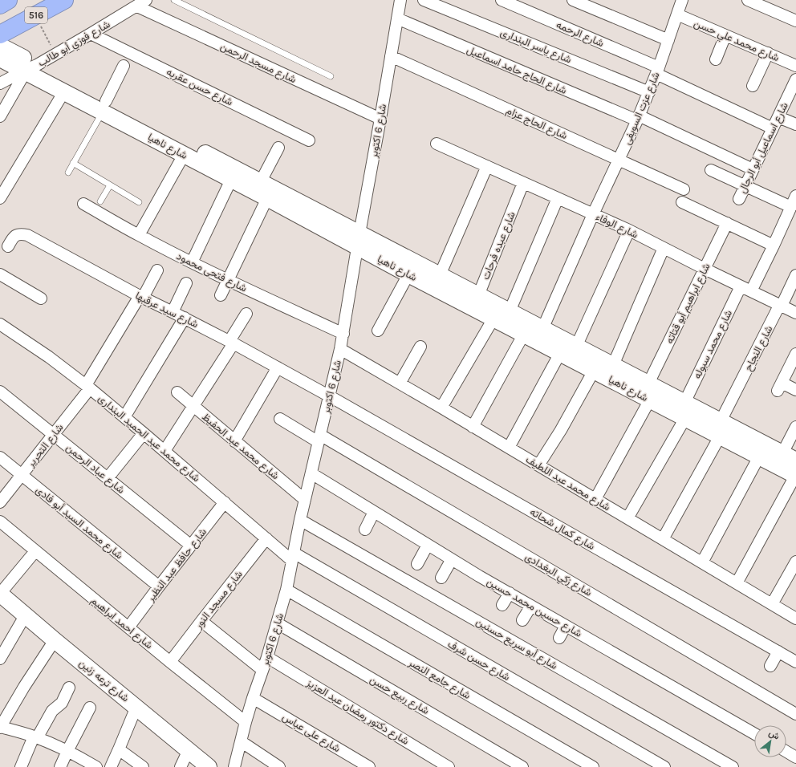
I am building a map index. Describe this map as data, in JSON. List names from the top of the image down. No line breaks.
{"streets":{"highway":["516"],"main road":["شارع ناهيا","شارع ترعه زنين"],"street":["شارع الرحمه","شارع محمد علي حسن","شارع فوزي أبو طالب","شارع ياسر البندارى","شارع مسجد الرحمن","شارع الحاج حامد اسماعيل","شارع حسن عقربه","شارع عزت السويفى","شارع الحاج عزام","شارع 6 اكتوبر","شارع اسماعيل أبو الرجال","شارع الوفاء","شارع عبده فرحات","شارع فتحى محمود","شارع ابراهيم أبو قتاته","شارع سيد عرقبها","شارع محمد سبوله","شارع النجاح","شارع محمد عبد الحميد البندارى","شارع التحرير","شارع محمد عبد الحفيظ","شارع عباد الرحمن","شارع محمد عبد اللطيف","شارع محمد السيد أبو فادى","شارع كمال شحاته","شارع حافظ عبد النظير","شارع زكي البغدادى","شارع مسجد النور","شارع حسين محمد حسين","شارع احمد ابراهيم","شارع أبو سريع حسنين","شارع حسن شرف","شارع جامع النصر","شارع ربيع حسن","شارع دكتور رمضان عبد العزيز","شارع على عباس"]},"crossings":[["516","شارع ناهيا"],["شارع الرحمه","شارع عزت السويفى"],["شارع الرحمه","شارع اسماعيل أبو الرجال"],["شارع محمد علي حسن","شارع عزت السويفى"],["شارع فوزي أبو طالب","شارع مسجد الرحمن"],["شارع فوزي أبو طالب","شارع حسن عقربه"],["شارع فوزي أبو طالب","شارع ناهيا"],["شارع ياسر البندارى","شارع عزت السويفى"],["شارع مسجد الرحمن","شارع 6 اكتوبر"],["شارع الحاج حامد اسماعيل","شارع عزت السويفى"],["شارع الحاج حامد اسماعيل","شارع 6 اكتوبر"],["شارع الحاج حامد اسماعيل","شارع اسماعيل أبو الرجال"],["شارع عزت السويفى","شارع الحاج عزام"],["شارع عزت السويفى","شارع ناهيا"],["شارع عزت السويفى","شارع الوفاء"],["شارع الحاج عزام","شارع 6 اكتوبر"],["شارع 6 اكتوبر","شارع ناهيا"],["شارع 6 اكتوبر","شارع فتحى محمود"],["شارع 6 اكتوبر","شارع سيد عرقبها"],["شارع 6 اكتوبر","شارع محمد عبد الحميد البندارى"],["شارع 6 اكتوبر","شارع محمد عبد الحفيظ"],["شارع 6 اكتوبر","شارع محمد عبد اللطيف"],["شارع 6 اكتوبر","شارع كمال شحاته"],["شارع 6 اكتوبر","شارع زكي البغدادى"],["شارع 6 اكتوبر","شارع حسين محمد حسين"],["شارع 6 اكتوبر","شارع احمد ابراهيم"],["شارع 6 اكتوبر","شارع أبو سريع حسنين"],["شارع 6 اكتوبر","شارع حسن شرف"],["شارع 6 اكتوبر","شارع جامع النصر"],["شارع 6 اكتوبر","شارع ربيع حسن"],["شارع 6 اكتوبر","شارع دكتور رمضان عبد العزيز"],["شارع 6 اكتوبر","شارع على عباس"],["شارع ناهيا","شارع عبده فرحات"],["شارع ناهيا","شارع ابراهيم أبو قتاته"],["شارع ناهيا","شارع محمد سبوله"],["شارع ناهيا","شارع النجاح"],["شارع الوفاء","شارع عبده فرحات"],["شارع الوفاء","شارع ابراهيم أبو قتاته"],["شارع الوفاء","شارع محمد سبوله"],["شارع الوفاء","شارع النجاح"],["شارع سيد عرقبها","شارع التحرير"],["شارع سيد عرقبها","شارع كمال شحاته"],["شارع محمد سبوله","شارع محمد عبد اللطيف"],["شارع النجاح","شارع محمد عبد اللطيف"],["شارع محمد عبد الحميد البندارى","شارع التحرير"],["شارع محمد عبد الحميد البندارى","شارع حافظ عبد النظير"],["شارع محمد عبد الحميد البندارى","شارع مسجد النور"],["شارع محمد عبد الحميد البندارى","شارع حسن شرف"],["شارع التحرير","شارع عباد الرحمن"],["شارع التحرير","شارع محمد السيد أبو فادى"],["شارع عباد الرحمن","شارع حافظ عبد النظير"],["شارع محمد السيد أبو فادى","شارع حافظ عبد النظير"],["شارع حافظ عبد النظير","شارع احمد ابراهيم"],["شارع مسجد النور","شارع احمد ابراهيم"]],"north":"top right"}
